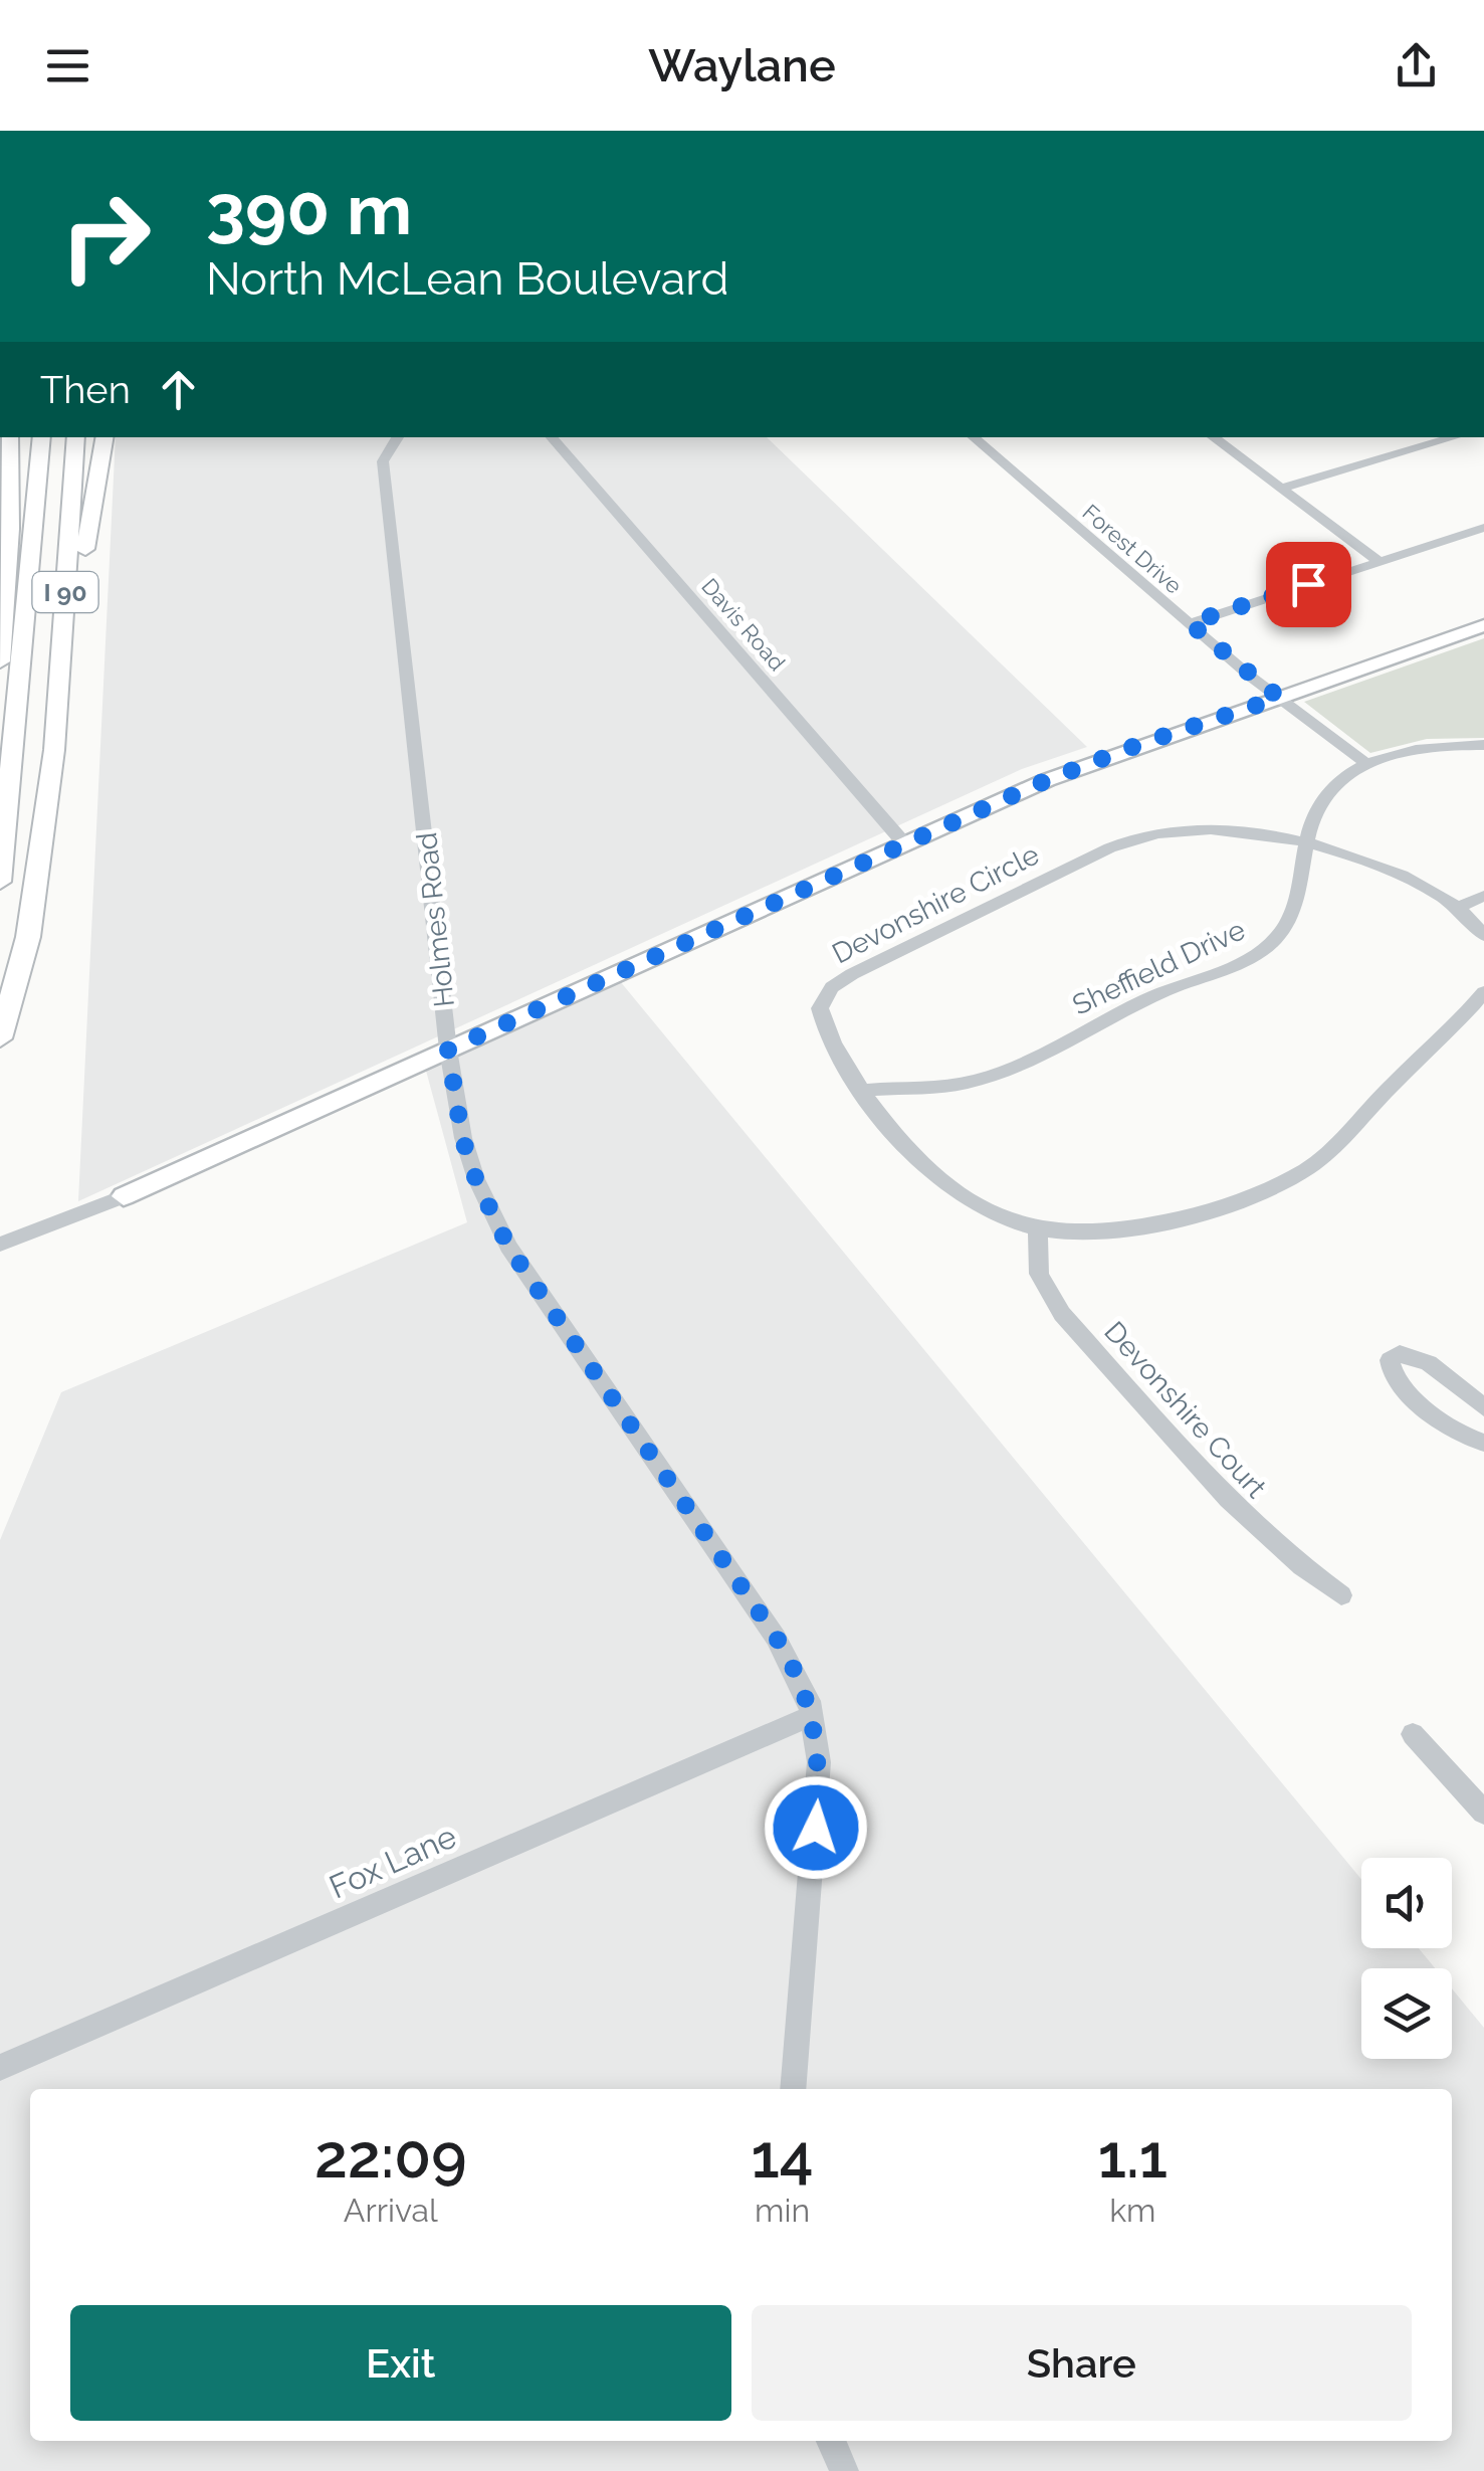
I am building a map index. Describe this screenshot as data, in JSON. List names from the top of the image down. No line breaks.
{"streets":{"highway":["I 90"],"street":["Forest Drive","Davis Road","Devonshire Circle","Holmes Road","Sheffield Drive","Devonshire Court","Fox Lane"]},"crossings":[["Forest Drive","Sheffield Drive"],["Devonshire Circle","Sheffield Drive"],["Devonshire Circle","Devonshire Court"],["Holmes Road","Fox Lane"]],"page":{"header":"Waylane","turn":["390 m","North McLean Boulevard"],"then":"Then","eta":["22:09","Arrival","14","min","1.1","km"],"buttons":["Exit","Share"]}}
